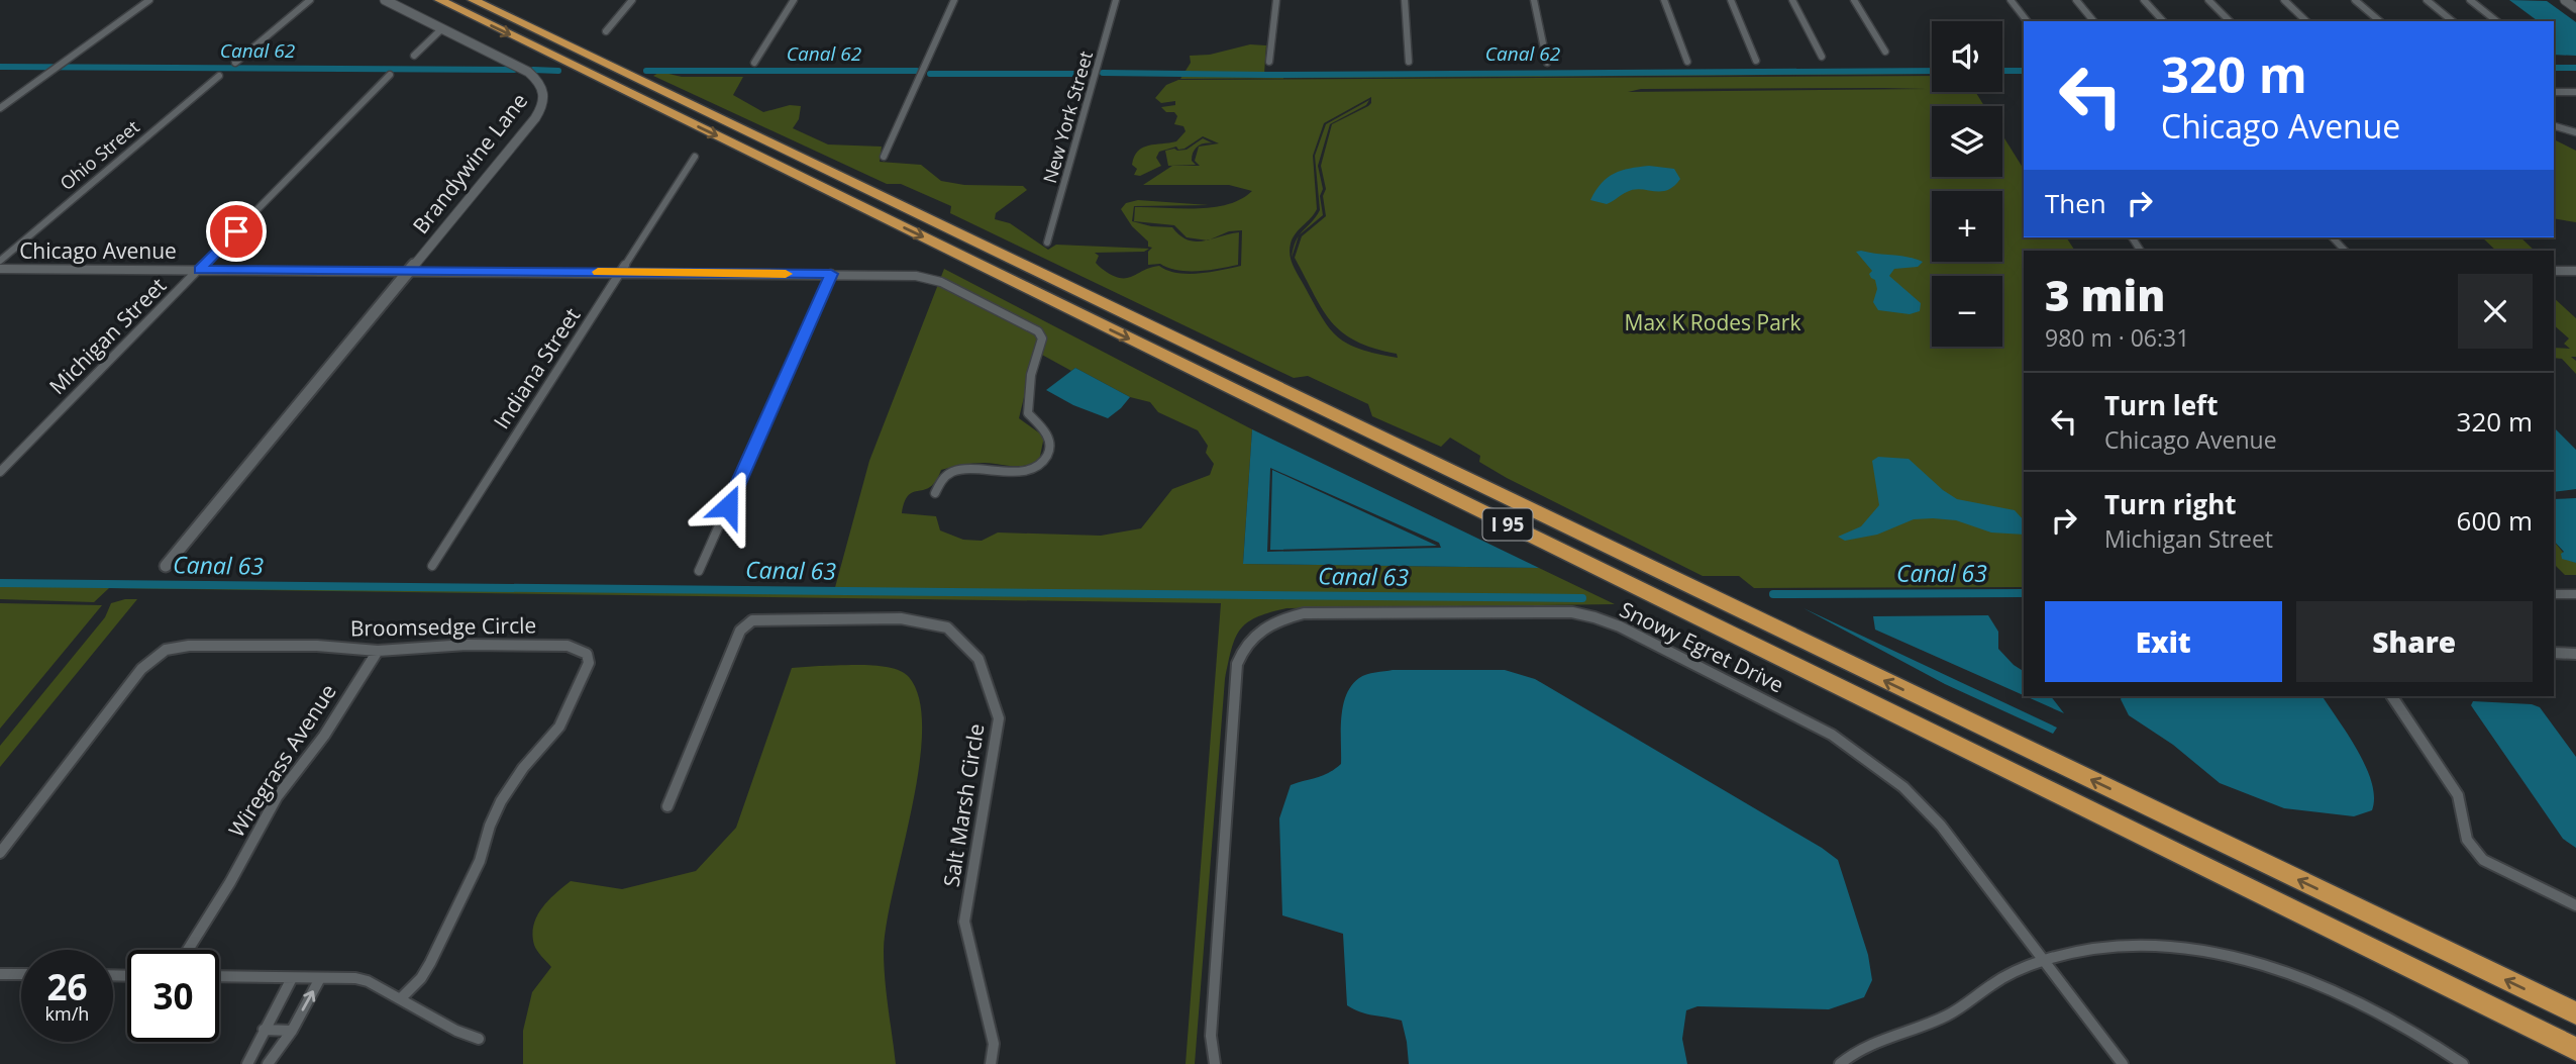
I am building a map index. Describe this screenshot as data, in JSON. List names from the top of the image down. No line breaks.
{"streets":{"highway":["I 95"],"street":["New York Street","Ohio Street","Brandywine Lane","Chicago Avenue","Michigan Street","Indiana Street","Broomsedge Circle","Snowy Egret Drive","Wiregrass Avenue","Salt Marsh Circle"]},"crossings":[["Brandywine Lane","Chicago Avenue"],["Chicago Avenue","Michigan Street"],["Chicago Avenue","Indiana Street"],["Broomsedge Circle","Wiregrass Avenue"]],"water":["Canal 62","Canal 63"],"parks":["Max K Rodes Park"],"page":{"map_buttons":["+","−"],"turn":["320 m","Chicago Avenue"],"then":"Then","heading":["3 min","980 m · 06:31"],"list":[{"name":"Turn left","note":"Chicago Avenue","value":"320 m"},{"name":"Turn right","note":"Michigan Street","value":"600 m"}],"buttons":["Exit","Share"],"speed":"26 km/h","limit":"30"}}
